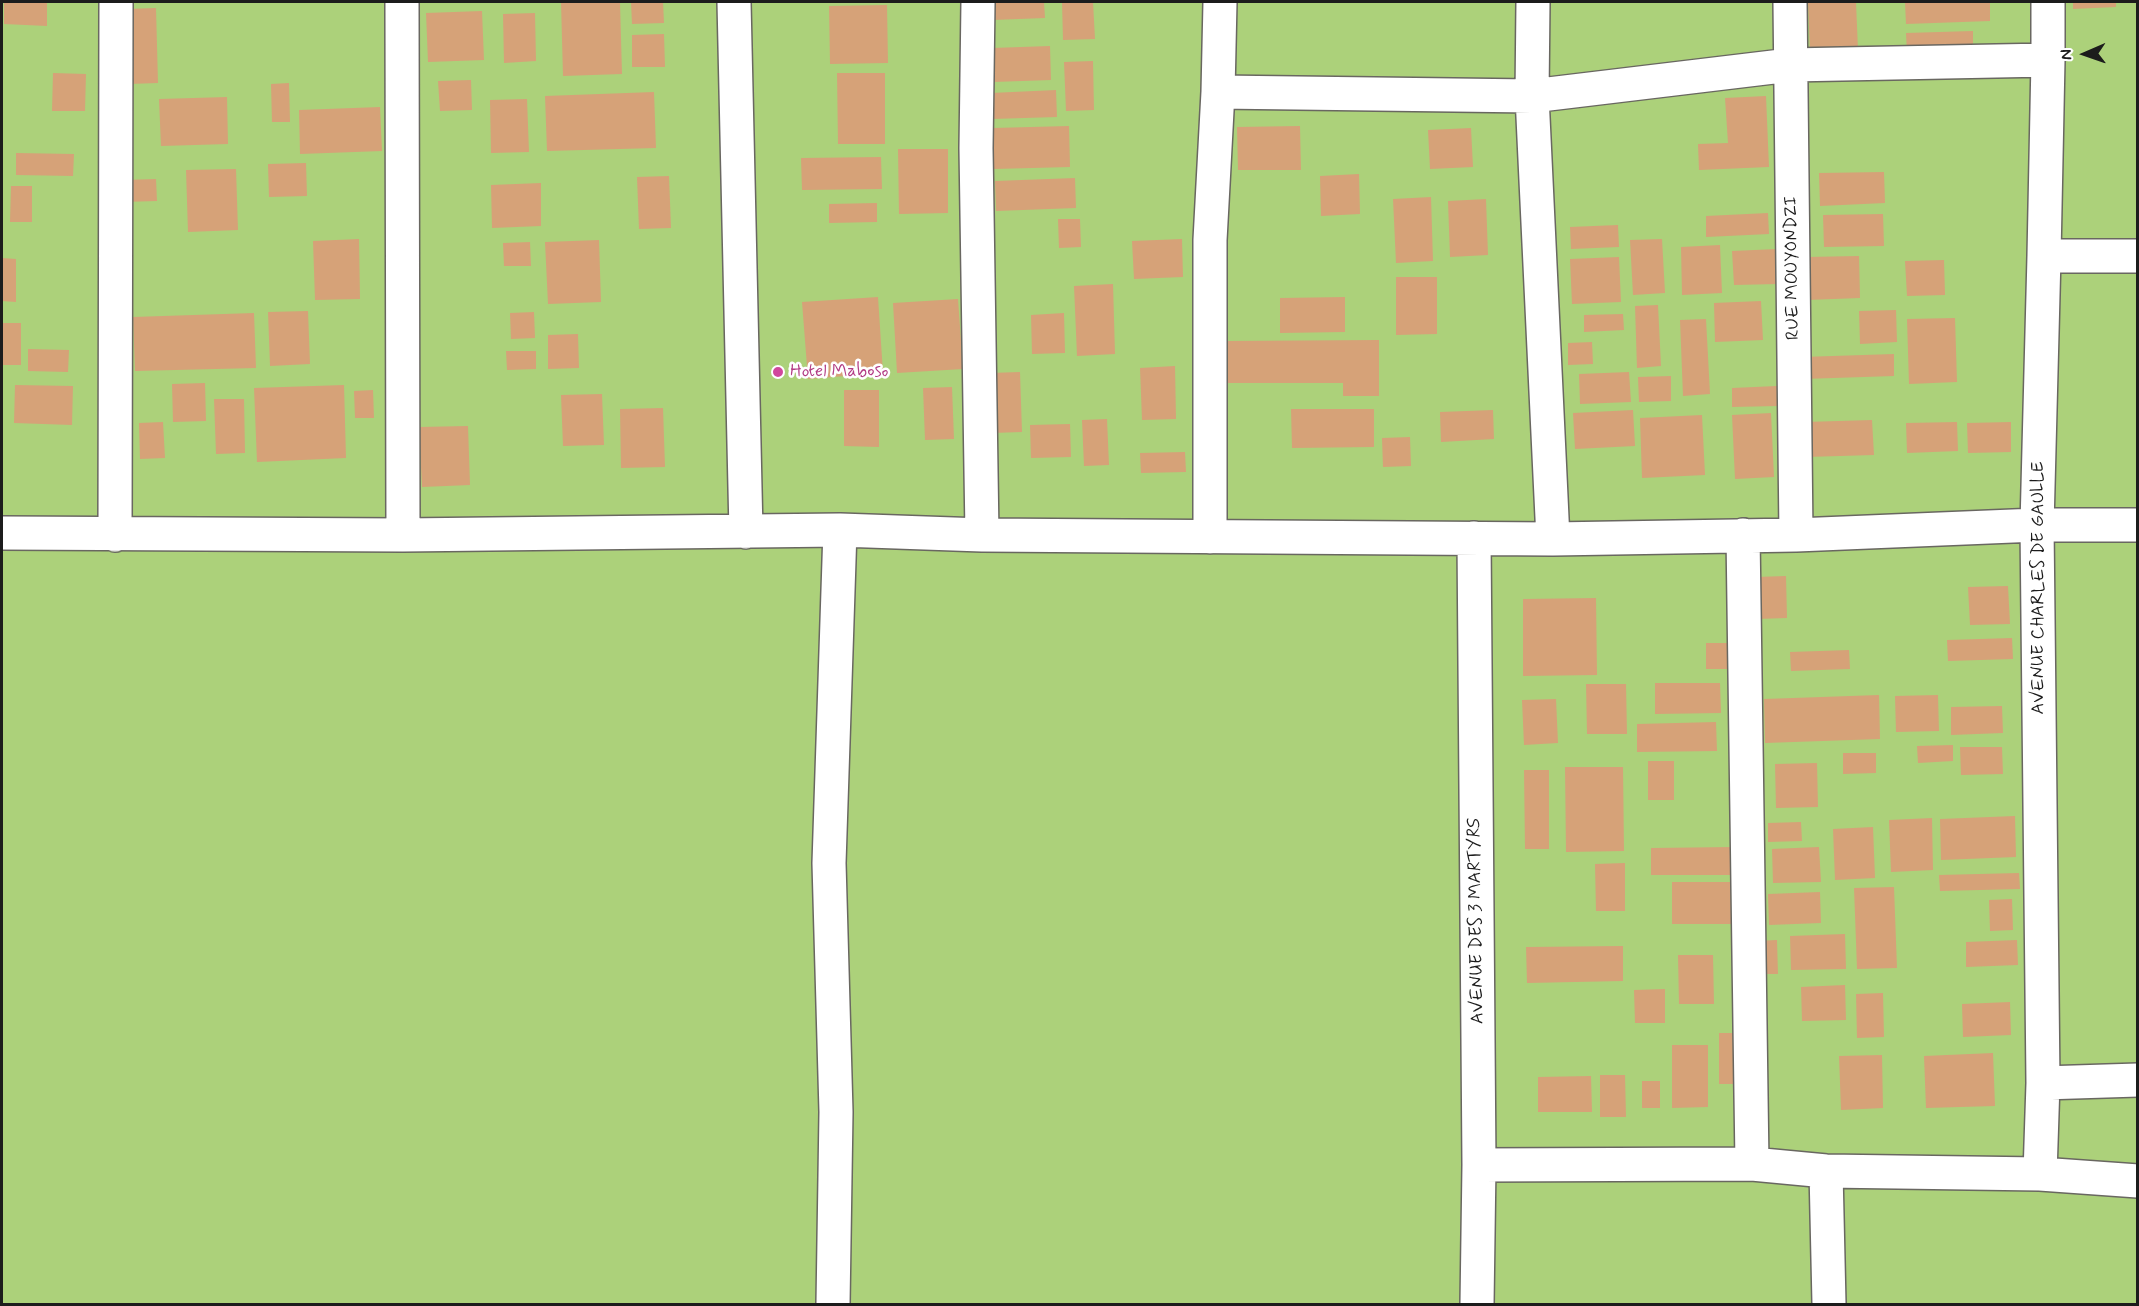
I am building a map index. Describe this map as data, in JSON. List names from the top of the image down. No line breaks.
{"streets":{"street":["RUE MOUYONDZI","AVENUE CHARLES DE GAULLE","AVENUE DES 3 MARTYRS"]},"places":["Hotel Maboso"],"north":"left"}
